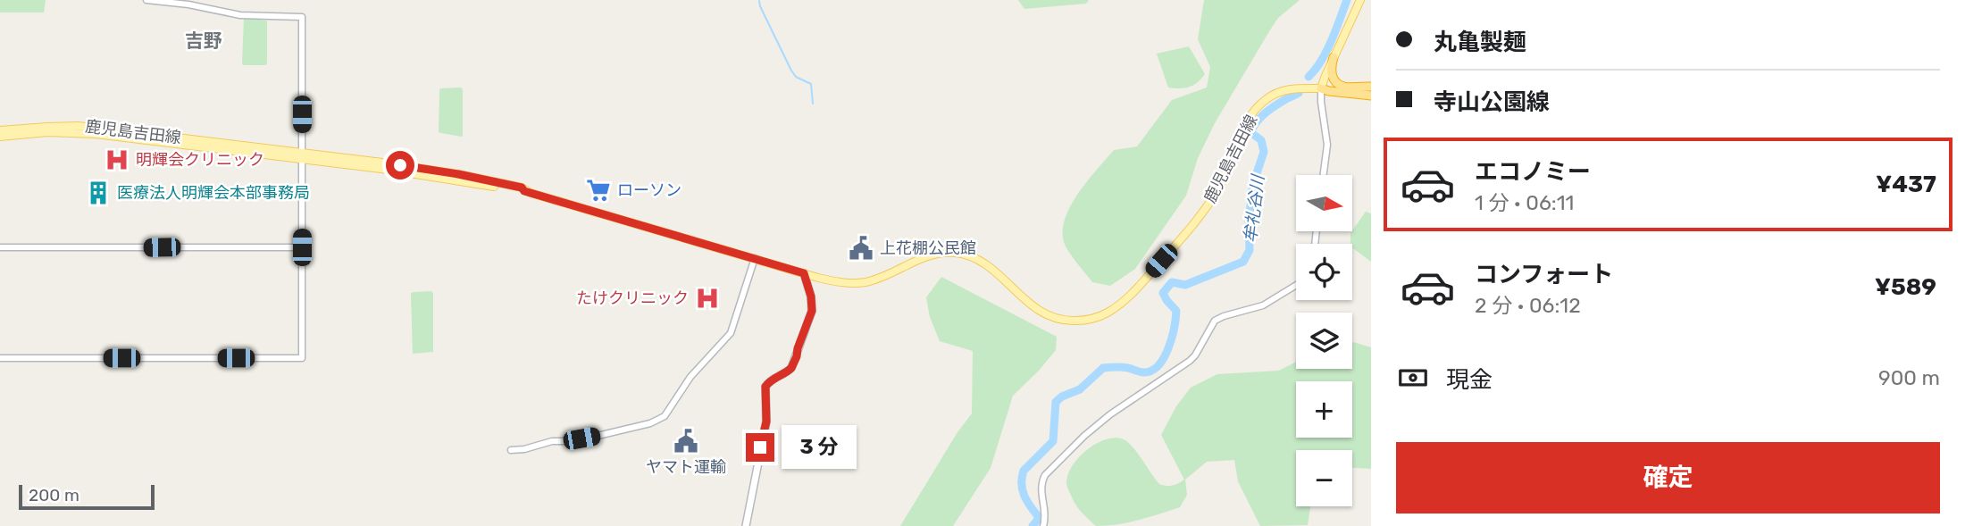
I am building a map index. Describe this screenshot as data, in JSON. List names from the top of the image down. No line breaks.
{"streets":{"main road":["鹿児島吉田線"]},"districts":["吉野"],"water":["牟礼谷川"],"places":{"hospital":["明輝会クリニック","たけクリニック"],"supermarket":["ローソン"],"building":["医療法人明輝会本部事務局"],"public building":["上花棚公民館","ヤマト運輸"]},"scale_bar":"200 m","north":"right","page":{"banner":["丸亀製麺","寺山公園線"],"list":[{"name":"エコノミー","note":"1 分 · 06:11","value":"¥437"},{"name":"コンフォート","note":"2 分 · 06:12","value":"¥589"}],"map_buttons":["+","−"],"pay":["現金","900 m"],"bubble":"3 分","buttons":"確定","scale":"200 m"}}
